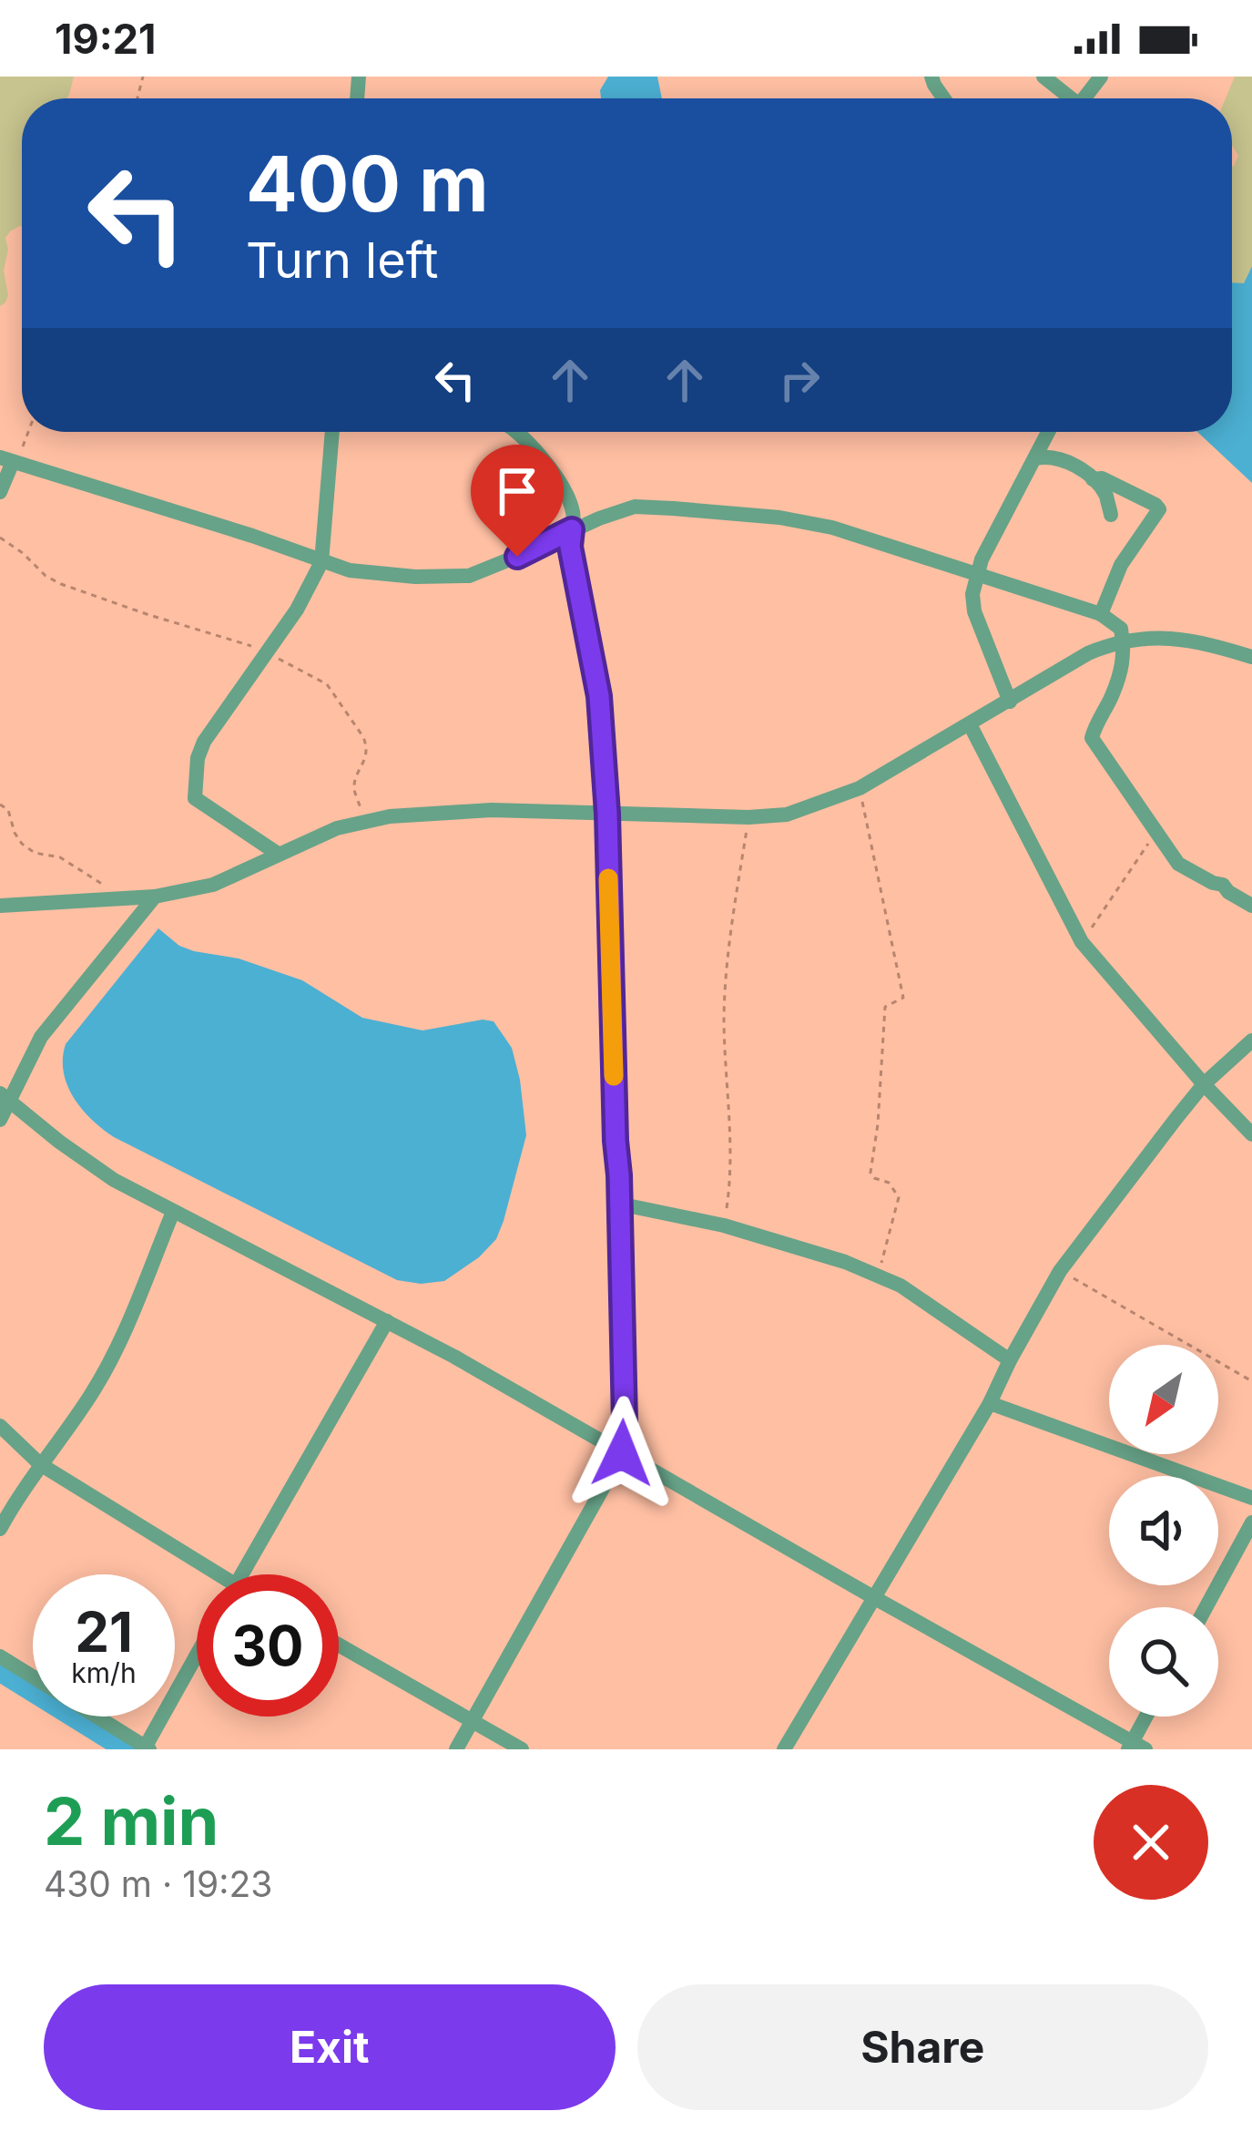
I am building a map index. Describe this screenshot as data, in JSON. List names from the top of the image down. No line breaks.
{"north":"bottom left","page":{"status":"19:21","turn":["400 m","Turn left"],"speed":"21 km/h","limit":"30","heading":["2 min","430 m · 19:23"],"buttons":["Exit","Share"]}}
